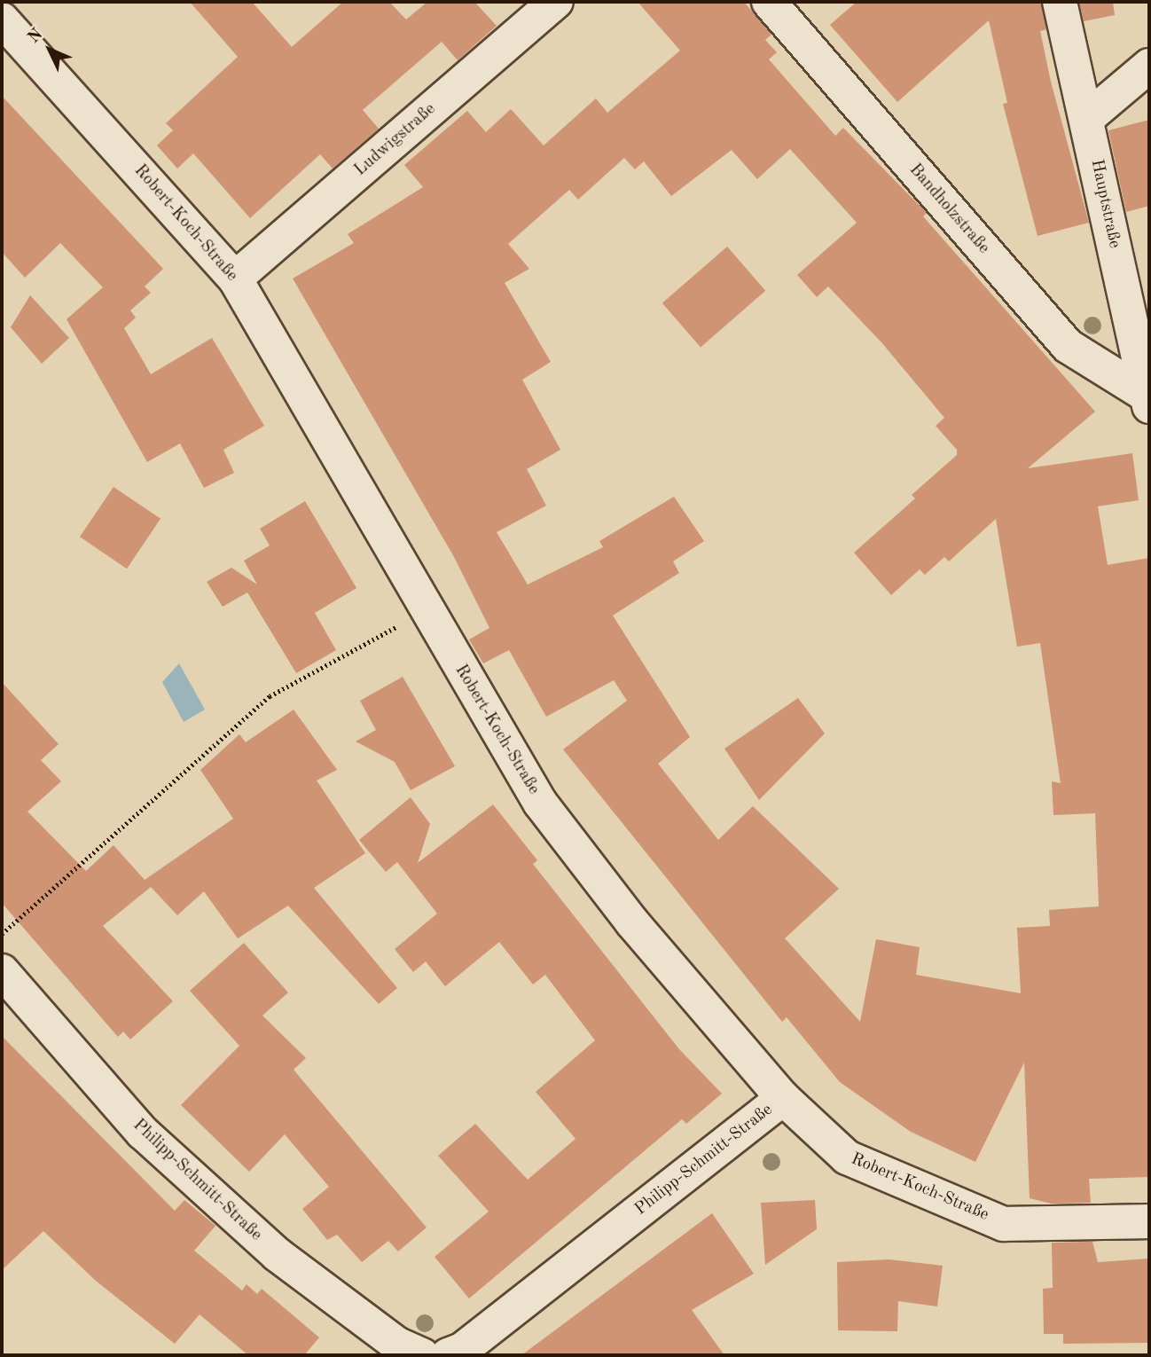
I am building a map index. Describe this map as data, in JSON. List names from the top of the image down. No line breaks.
{"streets":{"street":["Ludwigstraße","Hauptstraße","Bandholzstraße","Robert-Koch-Straße","Philipp-Schmitt-Straße"]},"crossings":[["Ludwigstraße","Robert-Koch-Straße"],["Hauptstraße","Bandholzstraße"],["Robert-Koch-Straße","Philipp-Schmitt-Straße"]],"north":"top left"}
